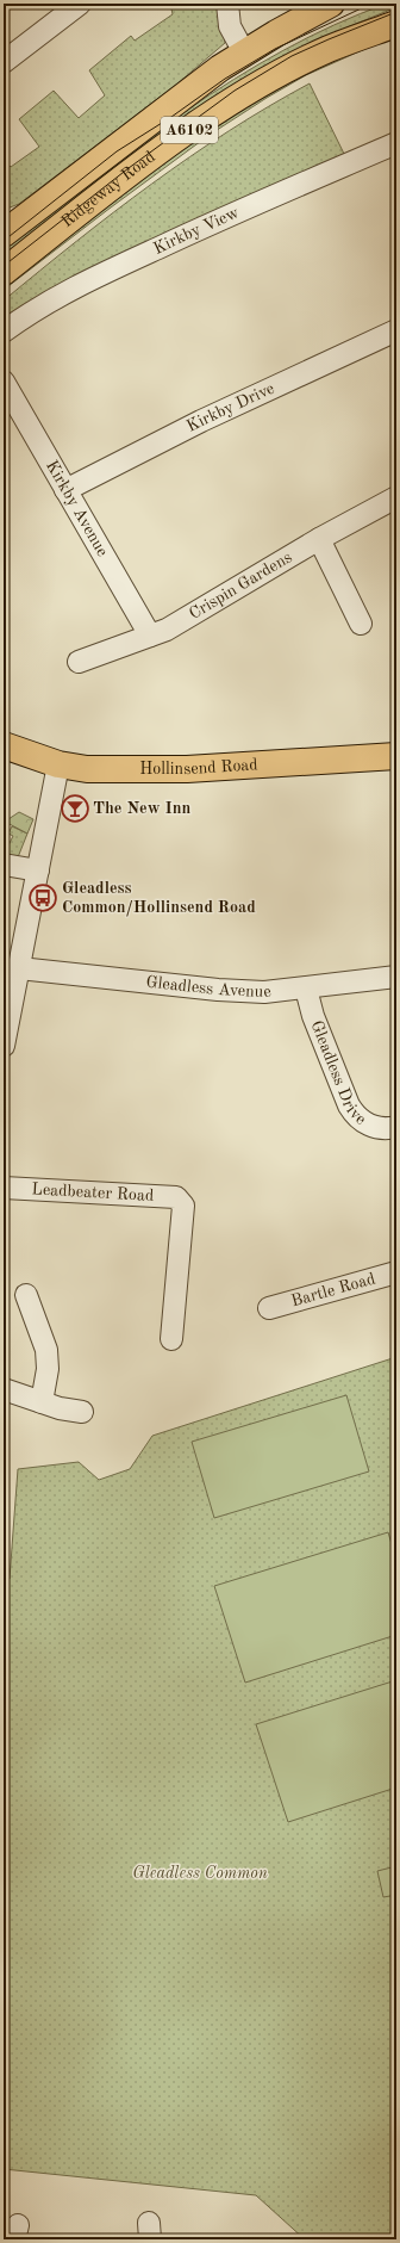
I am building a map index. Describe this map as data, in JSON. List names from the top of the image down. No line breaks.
{"streets":{"main road":["A6102","Ridgeway Road","Hollinsend Road"],"street":["Kirkby View","Kirkby Drive","Kirkby Avenue","Crispin Gardens","Gleadless Avenue","Gleadless Drive","Leadbeater Road","Bartle Road"]},"crossings":[["Kirkby Drive","Kirkby Avenue"],["Kirkby Avenue","Crispin Gardens"],["Gleadless Avenue","Gleadless Drive"]],"parks":["Gleadless Common"],"places":{"bar":["The New Inn"],"bus stop":["Gleadless Common/Hollinsend Road"]}}
